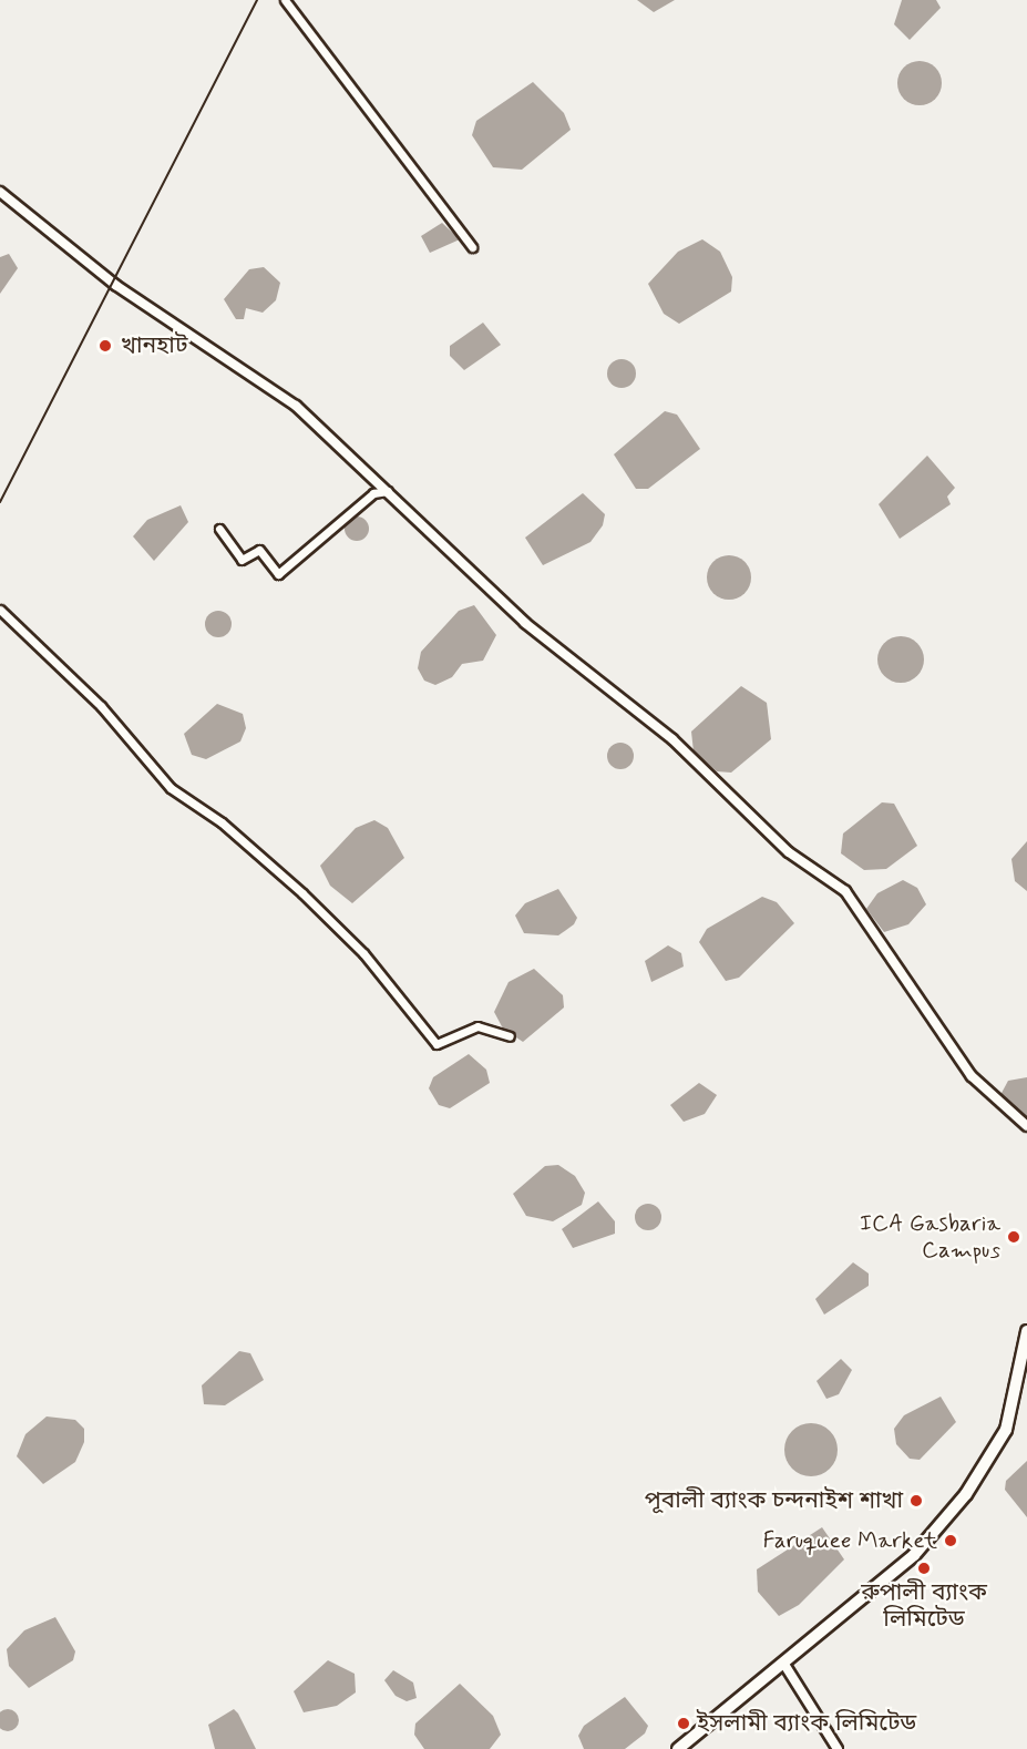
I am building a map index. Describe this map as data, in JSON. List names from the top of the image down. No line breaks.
{"places":["খানহাট","ICA Gasbaria Campus","পূবালী ব্যাংক চন্দনাইশ শাখা","Faruquee Market","রুপালী ব্যাংক লিমিটেড","ইসলামী ব্যাংক লিমিটেড"]}
